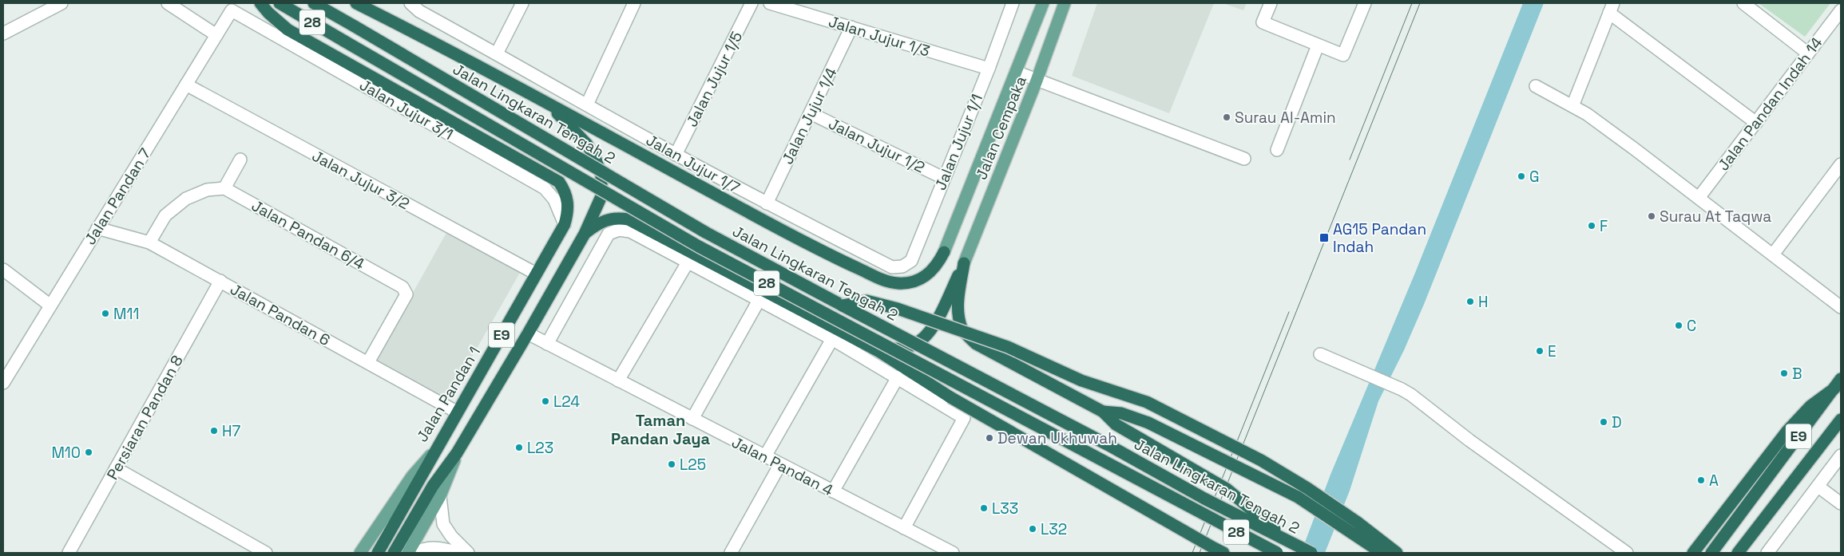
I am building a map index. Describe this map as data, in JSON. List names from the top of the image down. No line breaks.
{"streets":{"highway":["28","Jalan Lingkaran Tengah 2","E9","Jalan Pandan 1"],"main road":["Jalan Cempaka"],"street":["Jalan Jujur 1/3","Jalan Jujur 1/5","Jalan Pandan Indah 14","Jalan Jujur 3/1","Jalan Jujur 1/4","Jalan Jujur 1/1","Jalan Jujur 1/2","Jalan Jujur 1/7","Jalan Jujur 3/2","Jalan Pandan 7","Jalan Pandan 6/4","Jalan Pandan 6","Persiaran Pandan 8","Jalan Pandan 4"]},"crossings":[["Jalan Jujur 1/3","Jalan Jujur 1/4"],["Jalan Jujur 1/3","Jalan Jujur 1/1"],["Jalan Jujur 1/5","Jalan Jujur 1/7"],["Jalan Jujur 3/1","Jalan Pandan 7"],["Jalan Jujur 3/1","Jalan Pandan 1"],["Jalan Jujur 1/4","Jalan Jujur 1/2"],["Jalan Jujur 1/4","Jalan Jujur 1/7"],["Jalan Jujur 1/1","Jalan Jujur 1/2"],["Jalan Jujur 1/1","Jalan Jujur 1/7"],["Jalan Jujur 3/2","Jalan Pandan 7"],["Jalan Jujur 3/2","Jalan Pandan 1"],["Jalan Pandan 7","Jalan Pandan 6"],["Jalan Pandan 6/4","Jalan Pandan 6"],["Jalan Pandan 6","Jalan Pandan 1"],["Jalan Pandan 6","Persiaran Pandan 8"],["E9","Jalan Pandan 1"],["E9","Jalan Pandan 4"]],"districts":["Taman Pandan Jaya"],"places":{"other":["Surau Al-Amin","G","Surau At Taqwa","F","H","M11","C","E","B","L24","D","H7","Dewan Ukhuwah","L23","M10","L25","A","L33","L32"],"transit":["AG15 Pandan Indah"]}}
